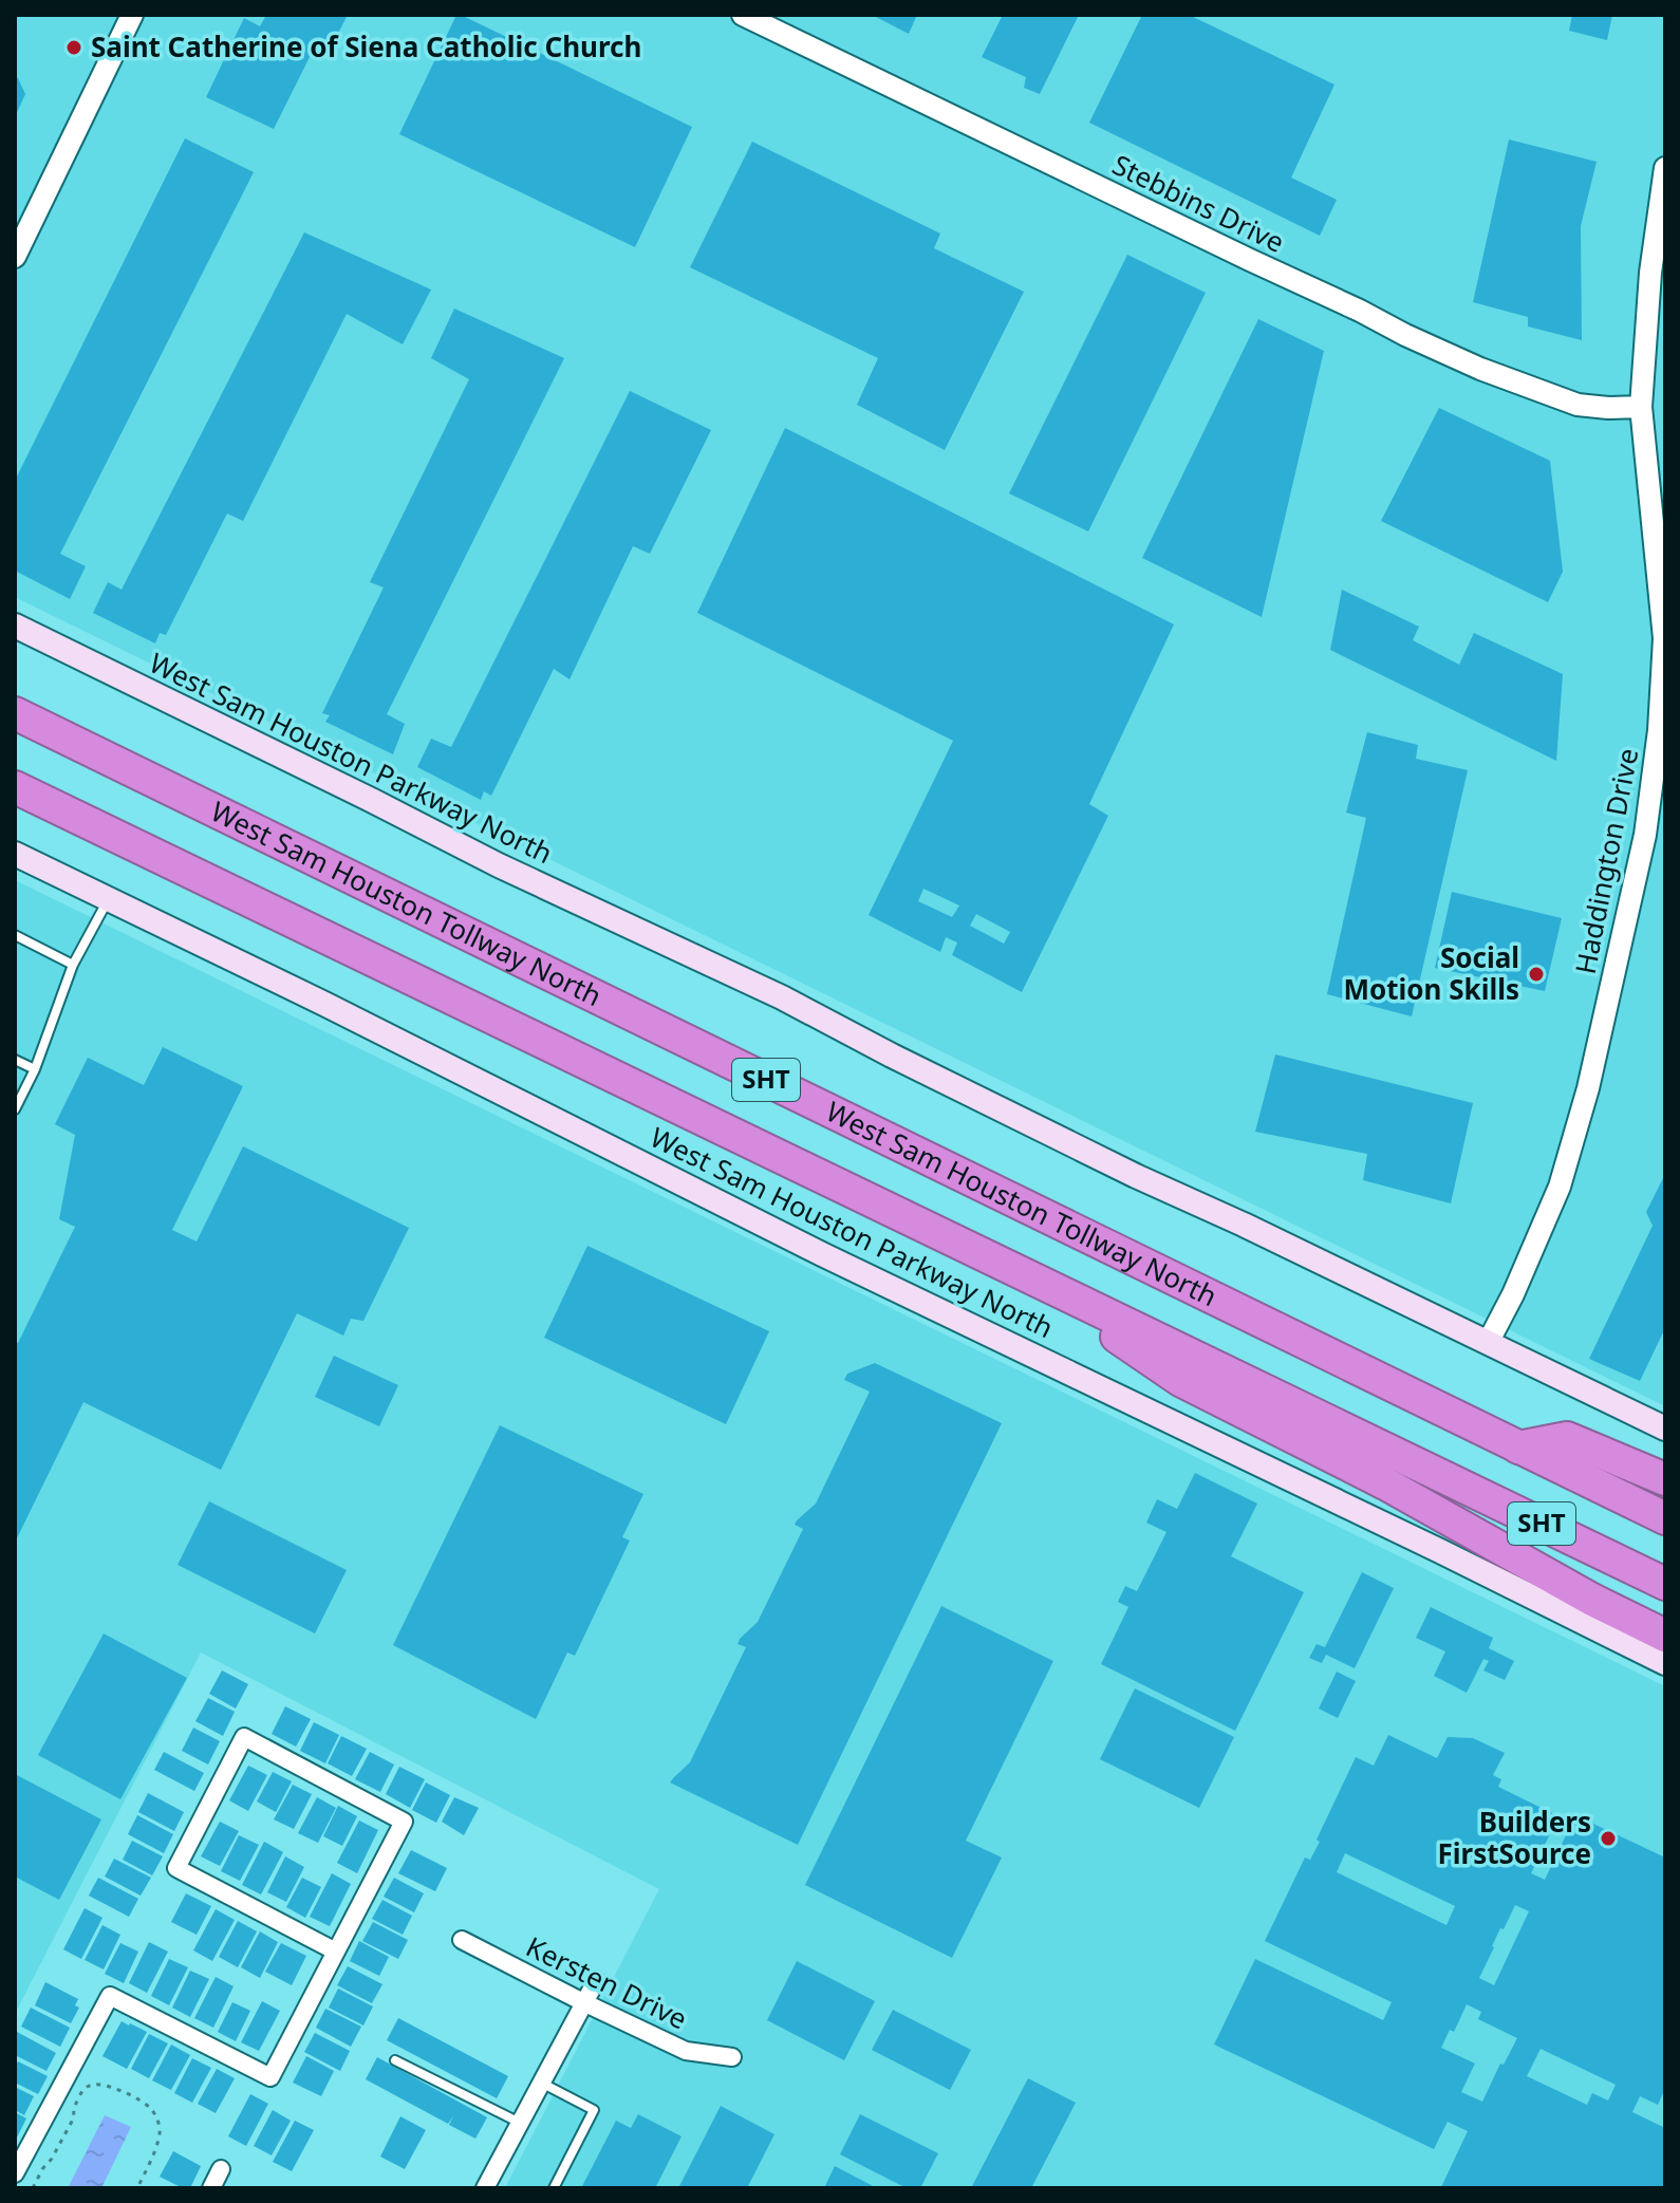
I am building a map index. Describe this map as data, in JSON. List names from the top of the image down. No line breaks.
{"streets":{"highway":["West Sam Houston Tollway North","SHT"],"main road":["West Sam Houston Parkway North"],"street":["Stebbins Drive","Haddington Drive","Kersten Drive"]},"crossings":[["Stebbins Drive","Haddington Drive"],["West Sam Houston Parkway North","Haddington Drive"]],"places":["Saint Catherine of Siena Catholic Church","Social Motion Skills","Builders FirstSource"]}
